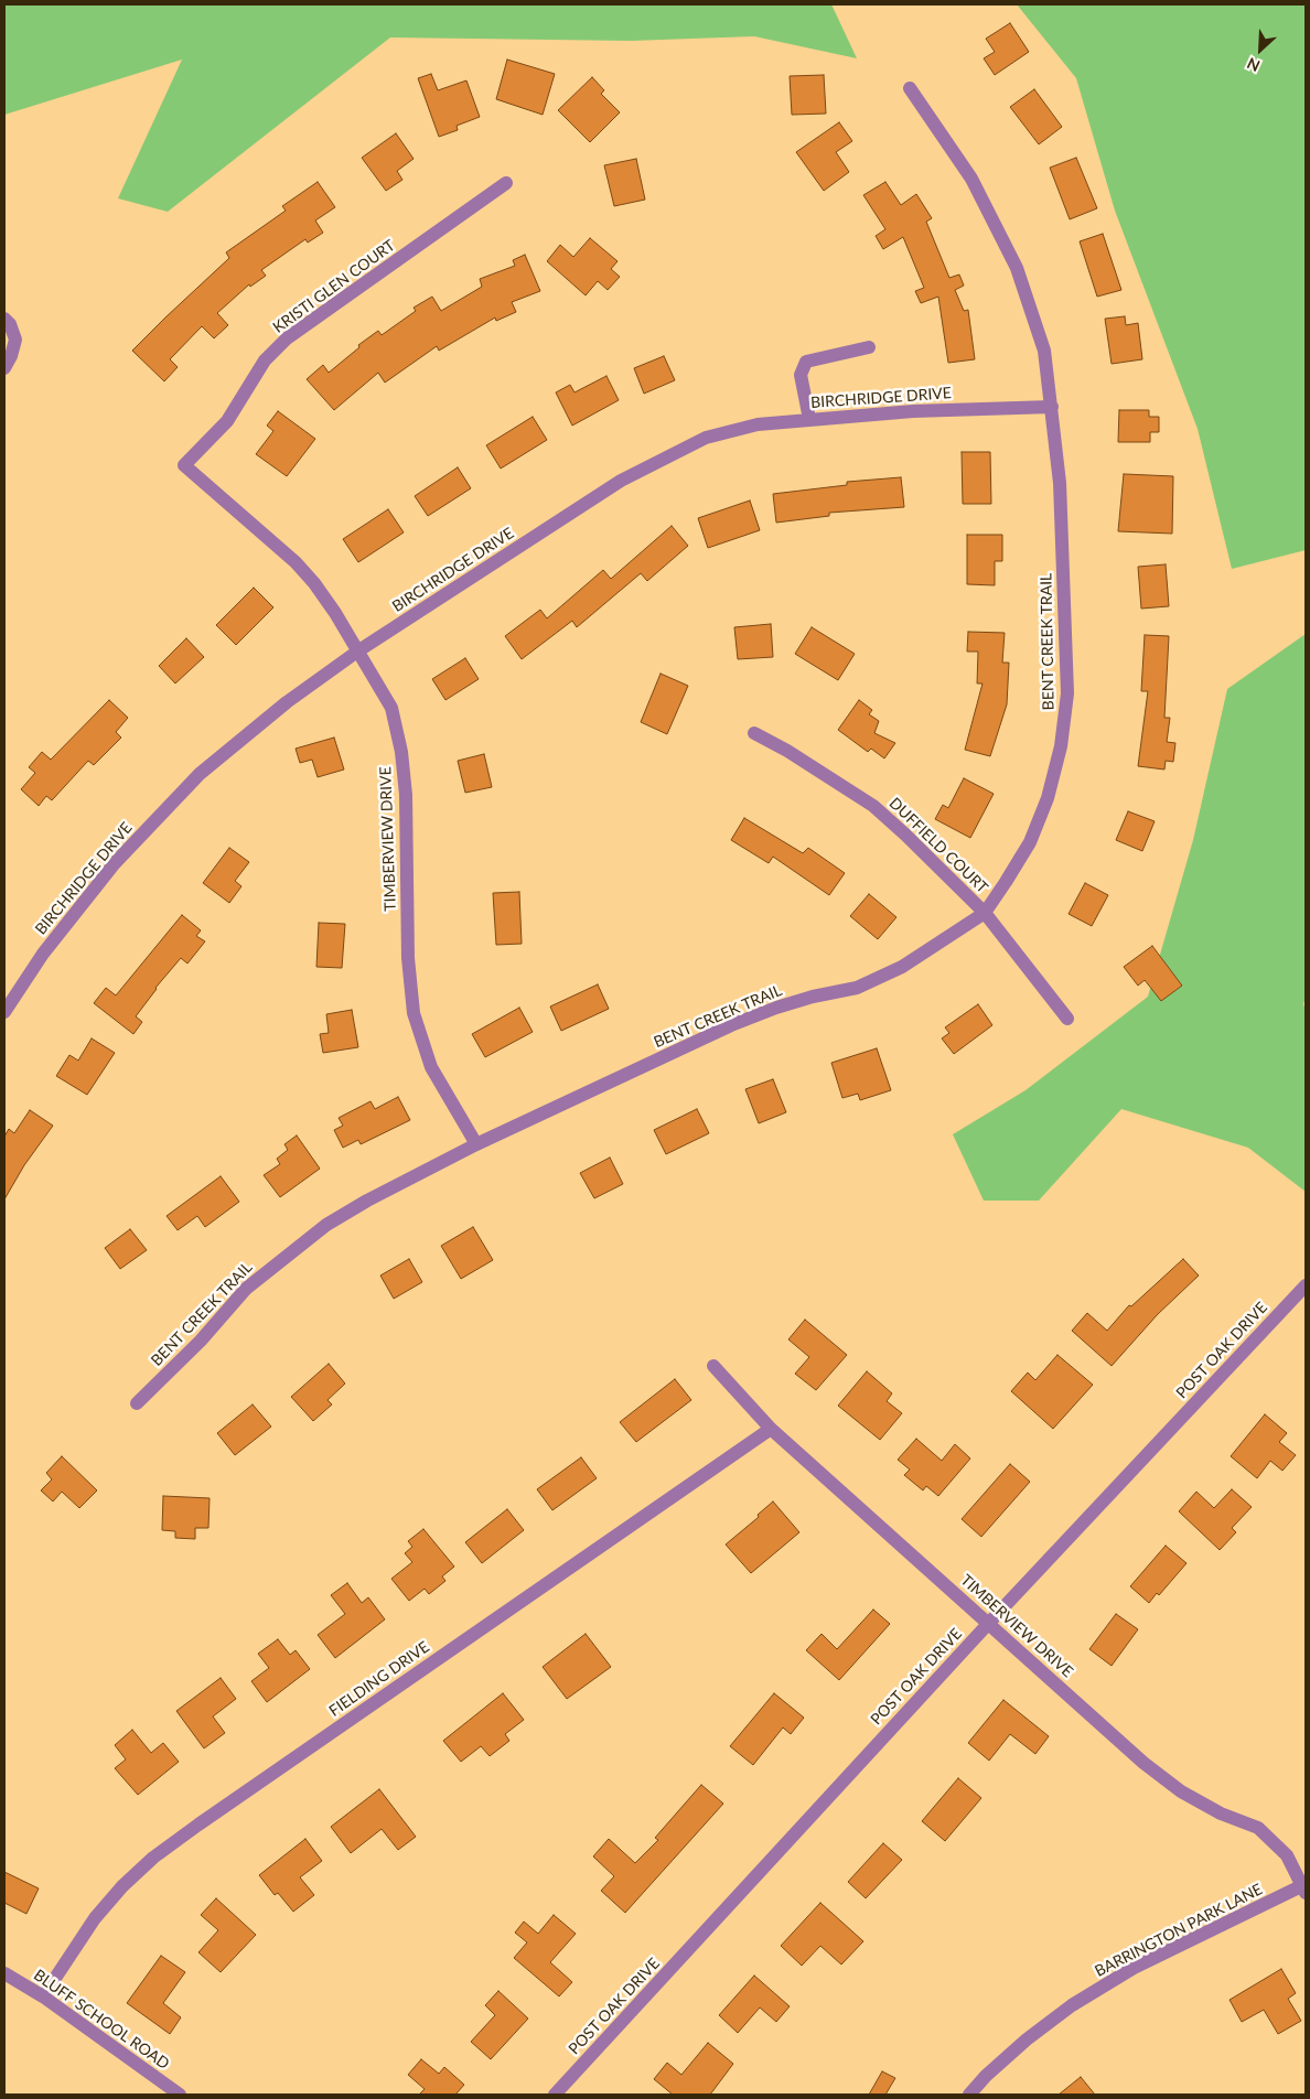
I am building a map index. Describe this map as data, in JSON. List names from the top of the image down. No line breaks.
{"streets":{"street":["KRISTI GLEN COURT","BIRCHRIDGE DRIVE","BENT CREEK TRAIL","TIMBERVIEW DRIVE","DUFFIELD COURT","POST OAK DRIVE","FIELDING DRIVE","BARRINGTON PARK LANE","BLUFF SCHOOL ROAD"]},"crossings":[["KRISTI GLEN COURT","TIMBERVIEW DRIVE"],["BIRCHRIDGE DRIVE","BENT CREEK TRAIL"],["BIRCHRIDGE DRIVE","TIMBERVIEW DRIVE"],["BENT CREEK TRAIL","TIMBERVIEW DRIVE"],["BENT CREEK TRAIL","DUFFIELD COURT"],["TIMBERVIEW DRIVE","POST OAK DRIVE"],["TIMBERVIEW DRIVE","FIELDING DRIVE"],["TIMBERVIEW DRIVE","BARRINGTON PARK LANE"],["FIELDING DRIVE","BLUFF SCHOOL ROAD"]],"north":"bottom left"}
